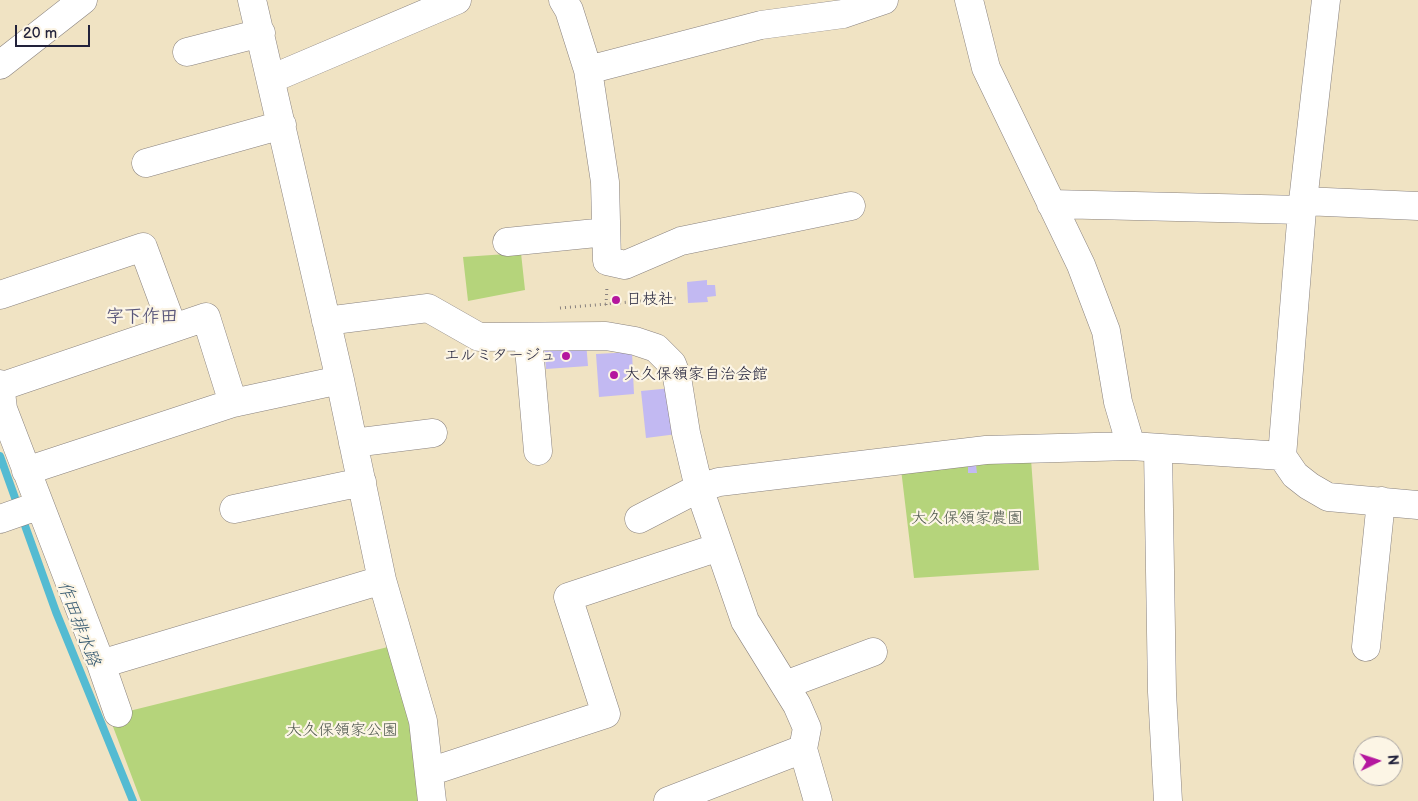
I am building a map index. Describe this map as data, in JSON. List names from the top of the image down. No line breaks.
{"districts":["字下作田"],"water":["作田排水路"],"parks":["大久保領家農園","大久保領家公園"],"places":["日枝社","エルミタージュ","大久保領家自治会館"],"scale_bar":"20 m","north":"right"}
